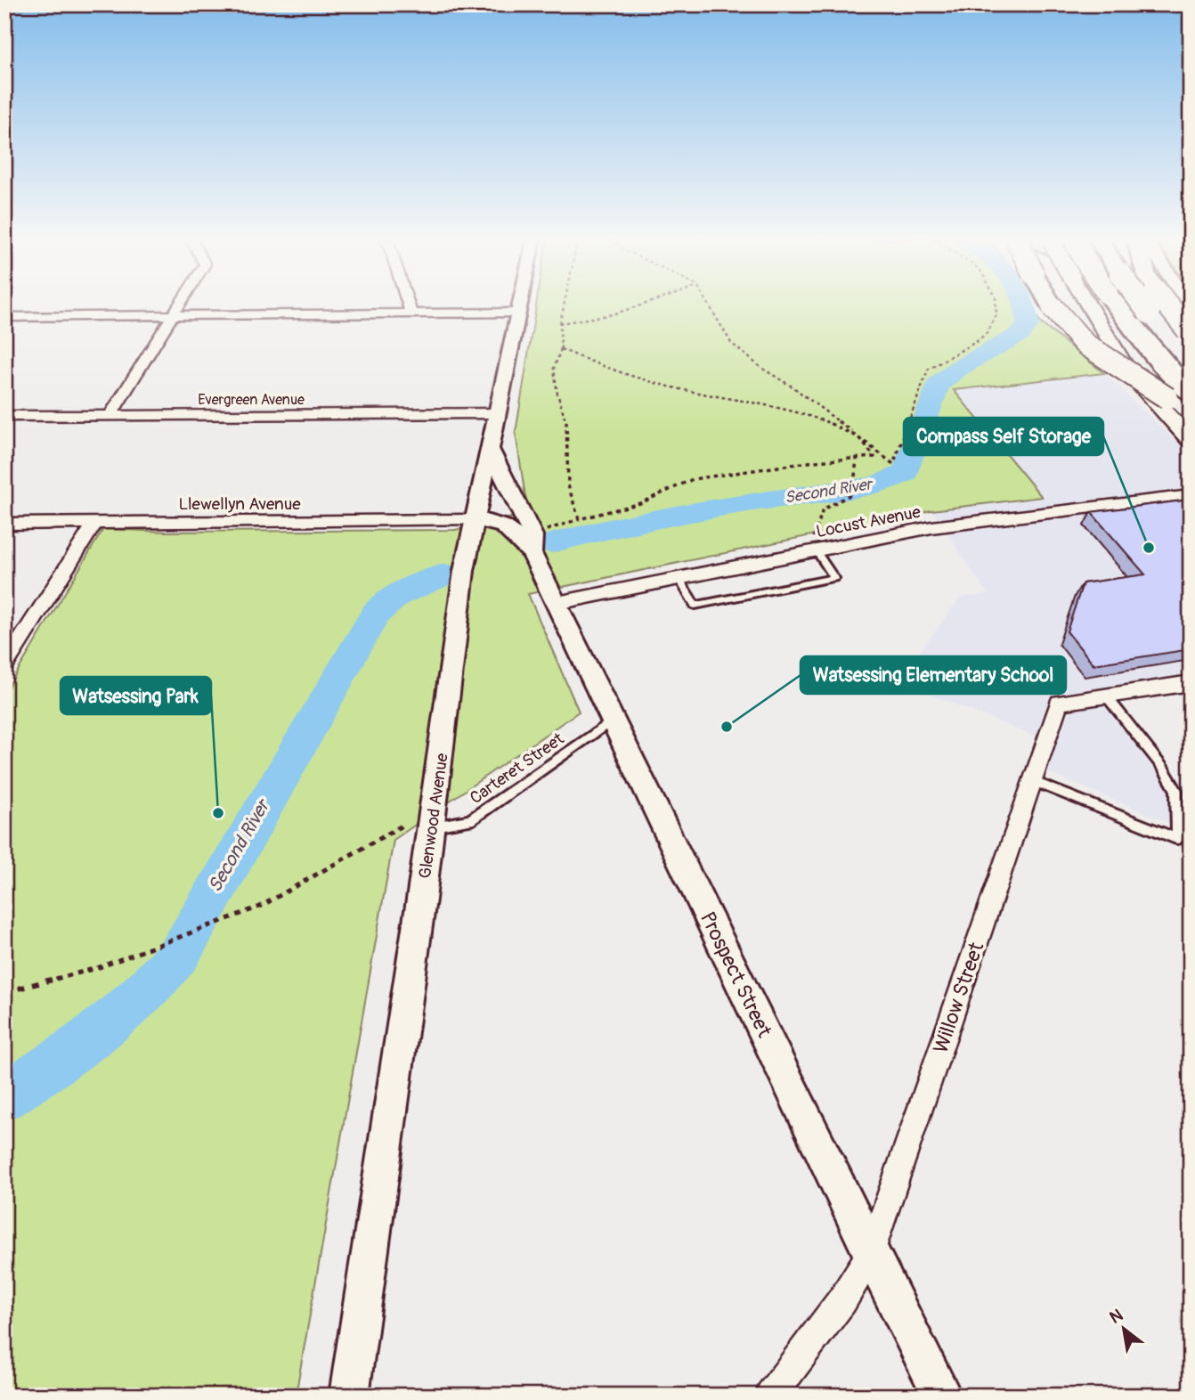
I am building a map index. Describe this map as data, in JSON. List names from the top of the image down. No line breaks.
{"streets":{"street":["Evergreen Avenue","Llewellyn Avenue","Locust Avenue","Glenwood Avenue","Prospect Street","Willow Street"],"lane":["Carteret Street"]},"crossings":[["Evergreen Avenue","Glenwood Avenue"],["Llewellyn Avenue","Glenwood Avenue"],["Llewellyn Avenue","Prospect Street"],["Locust Avenue","Prospect Street"],["Carteret Street","Glenwood Avenue"],["Carteret Street","Prospect Street"],["Glenwood Avenue","Prospect Street"],["Prospect Street","Willow Street"]],"water":["Second River"],"places":["Compass Self Storage","Watsessing Elementary School","Watsessing Park"],"north":"top left"}
